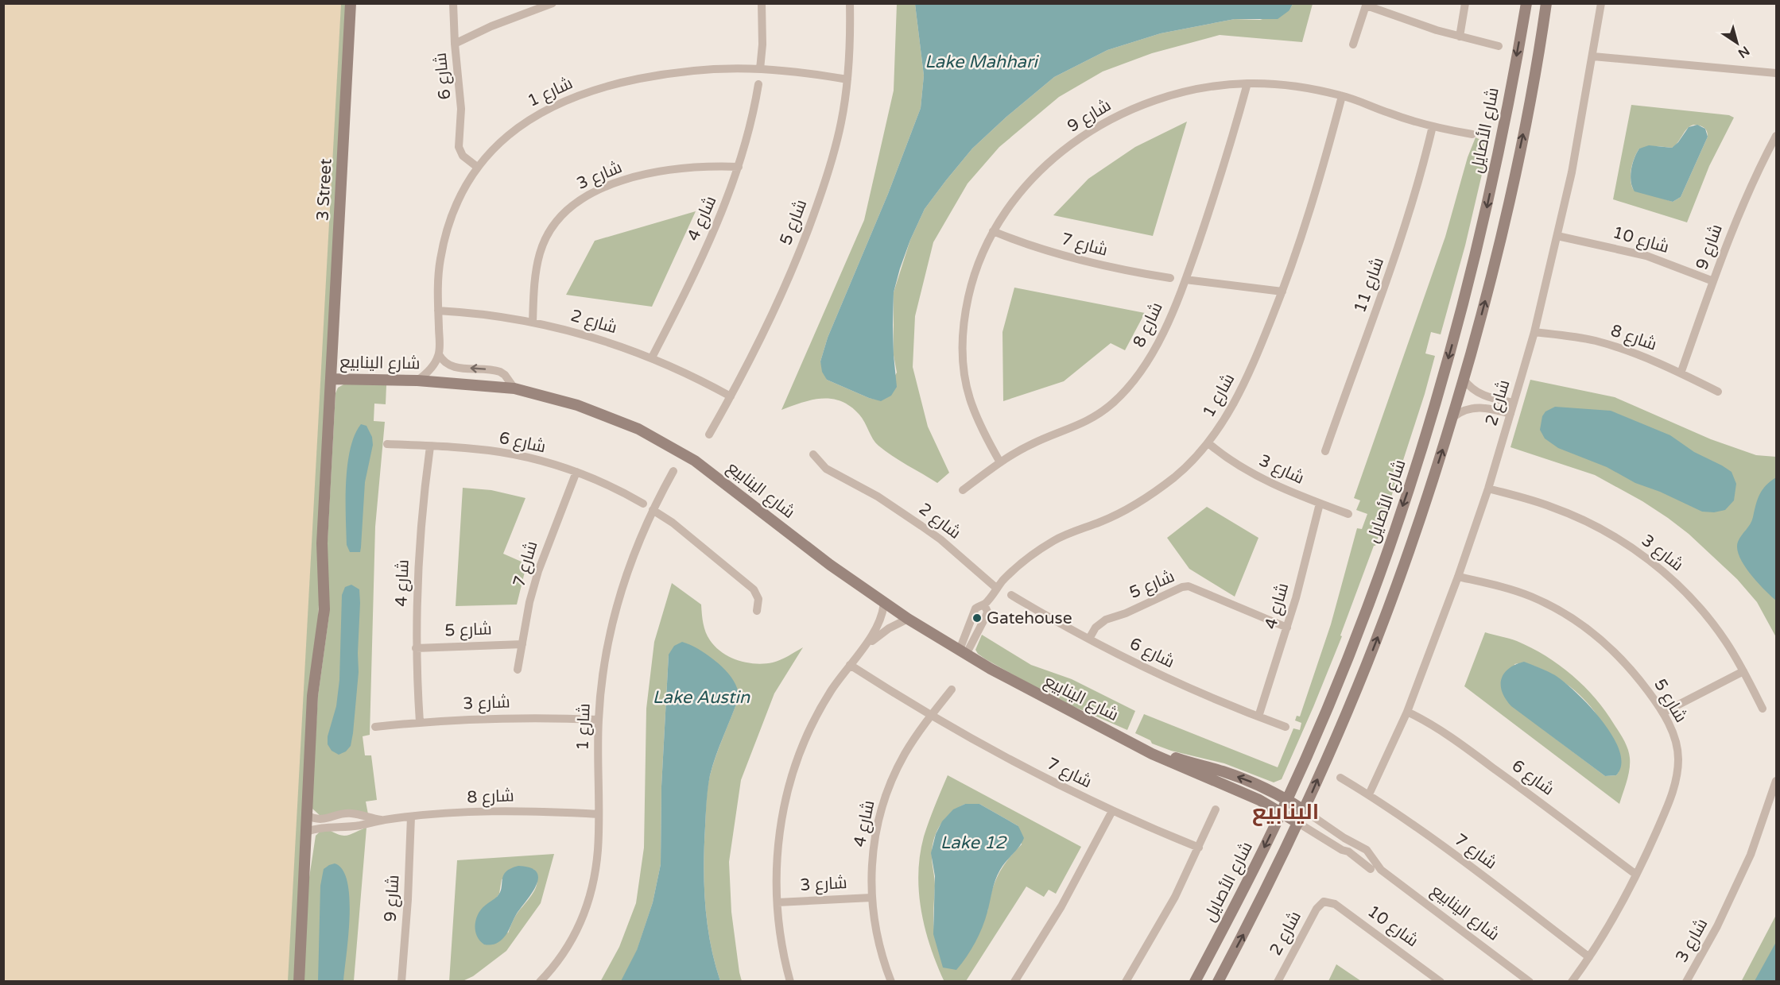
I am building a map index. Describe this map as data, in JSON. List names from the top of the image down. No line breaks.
{"streets":{"street":["شارع 6","شارع 1","شارع 9","شارع الأصايل","شارع 3","3 Street","شارع 4","شارع 5","شارع 10","شارع 7","شارع 11","شارع 2","شارع 8","شارع الينابيع"]},"crossings":[["شارع 6","شارع 1"],["شارع 6","شارع 4"],["شارع 6","شارع 5"],["شارع 6","شارع 7"],["شارع 6","شارع 2"],["شارع 1","شارع 9"],["شارع 1","شارع 3"],["شارع 1","شارع 5"],["شارع 1","شارع 2"],["شارع 1","شارع 8"],["شارع 1","شارع الينابيع"],["شارع 9","شارع 10"],["شارع 9","شارع 7"],["شارع 9","شارع 11"],["شارع 9","شارع 8"],["شارع الأصايل","شارع الينابيع"],["شارع 3","شارع 4"],["شارع 3","شارع 2"],["3 Street","شارع 8"],["3 Street","شارع الينابيع"],["شارع 4","شارع 5"],["شارع 4","شارع 7"],["شارع 4","شارع 2"],["شارع 5","شارع 7"],["شارع 5","شارع 2"],["شارع 10","شارع 2"],["شارع 7","شارع 2"],["شارع 2","شارع 8"]],"districts":["الينابيع"],"water":["Lake Mahhari","Lake Austin","Lake 12"],"places":["Gatehouse"],"north":"bottom right"}
